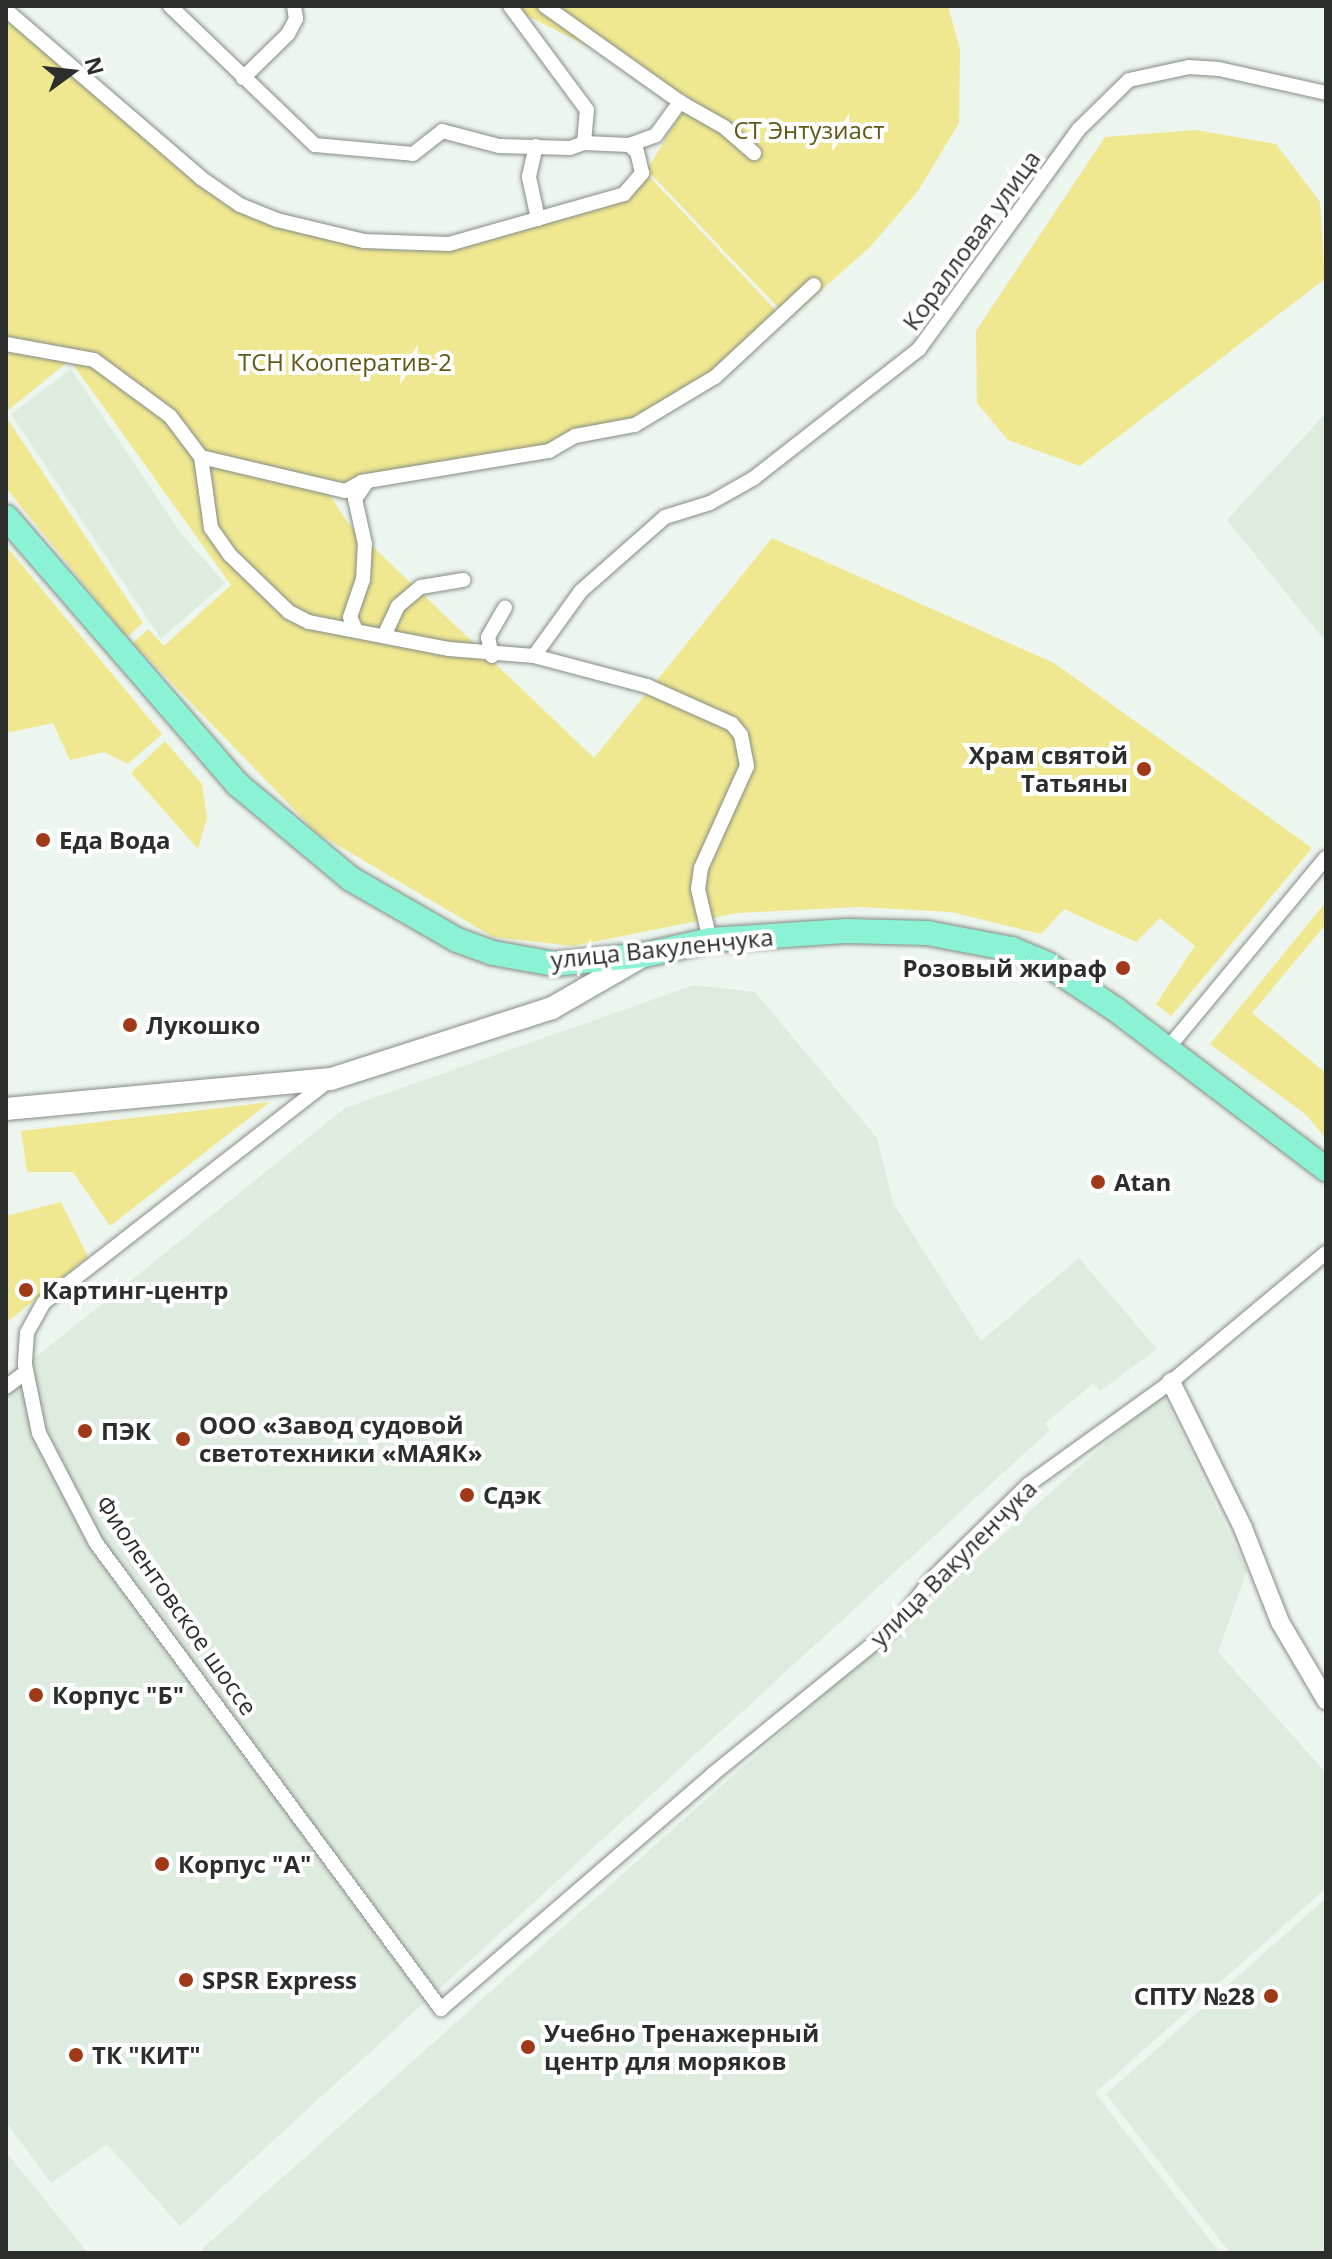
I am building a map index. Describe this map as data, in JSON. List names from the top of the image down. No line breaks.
{"streets":{"main road":["улица Вакуленчука","Фиолентовское шоссе"],"street":["Коралловая улица"]},"crossings":[["улица Вакуленчука","Фиолентовское шоссе"]],"parks":["СТ Энтузиаст","ТСН Кооператив-2"],"places":["Храм святой Татьяны","Еда Вода","Розовый жираф","Лукошко","Atan","Картинг-центр","ПЭК","ООО «Завод судовой светотехники «МАЯК»","Сдэк","Корпус \"Б\"","Корпус \"А\"","SPSR Express","СПТУ №28","Учебно Тренажерный центр для моряков","ТК \"КИТ\""],"north":"right"}
